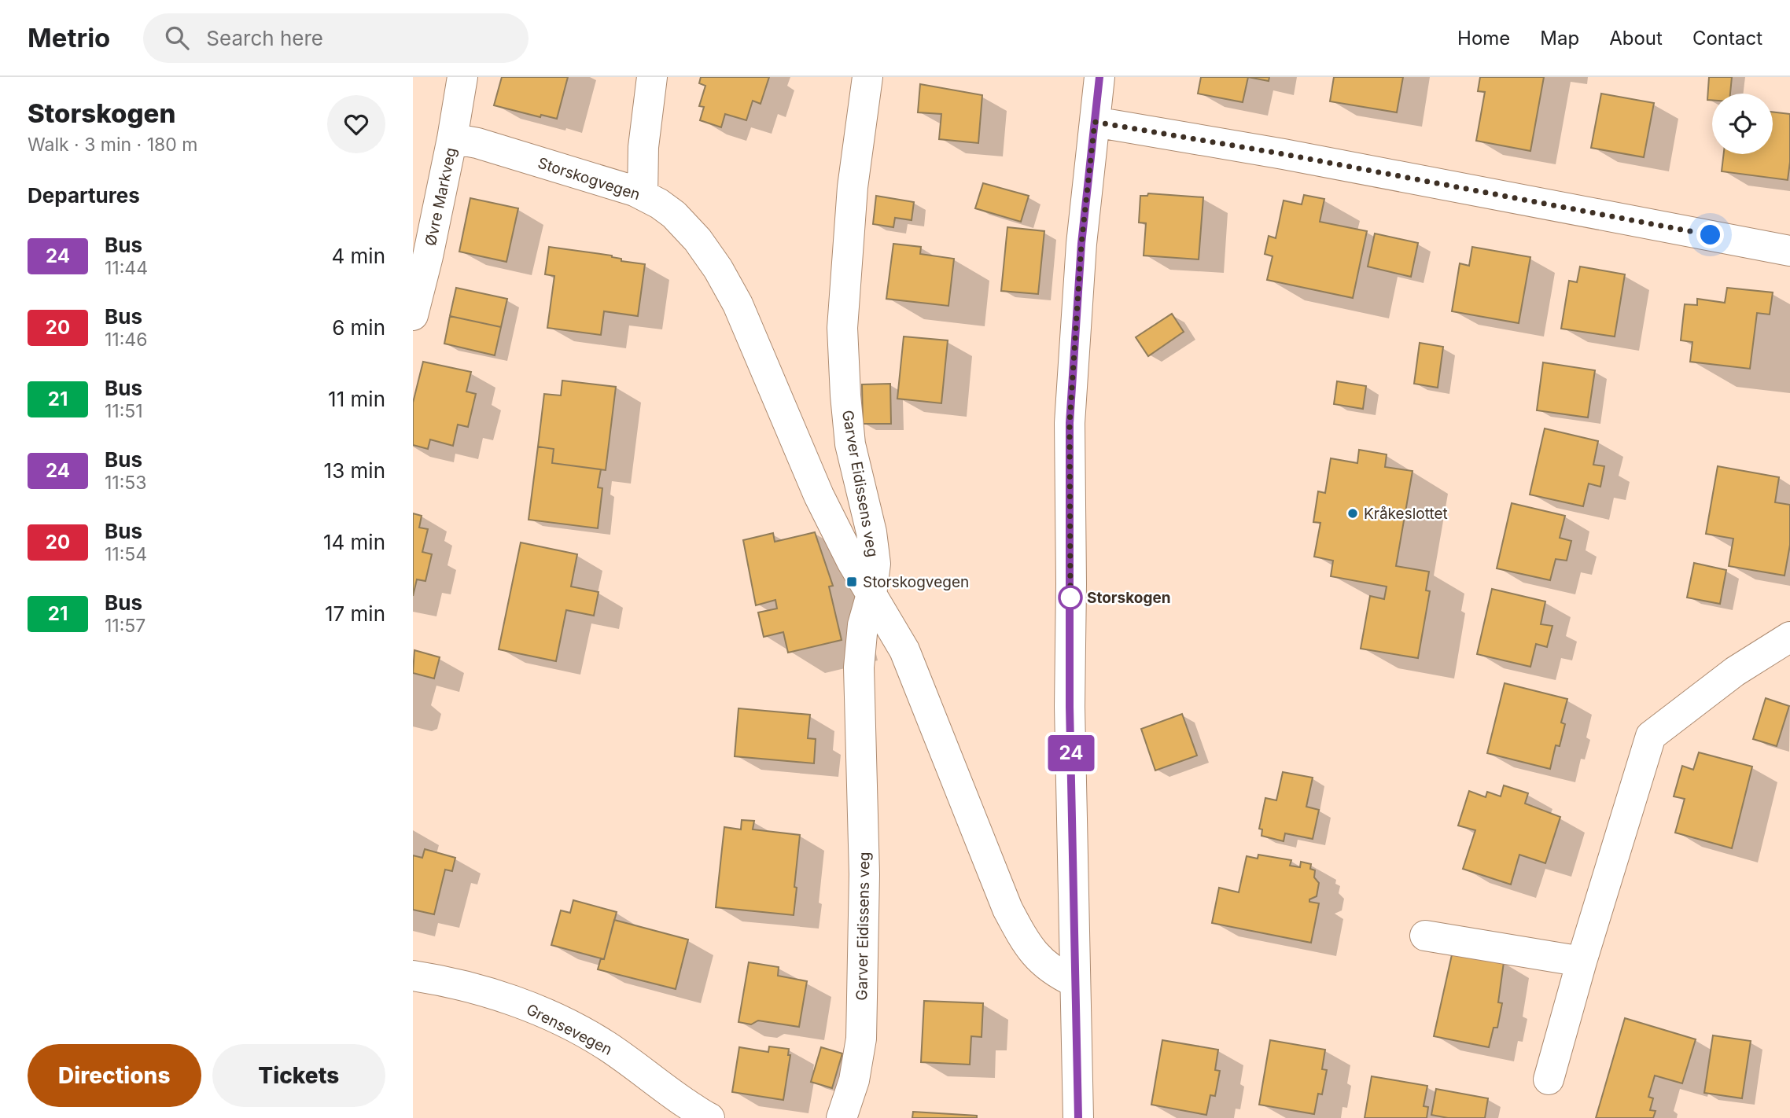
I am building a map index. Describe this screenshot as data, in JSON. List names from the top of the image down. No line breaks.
{"streets":{"street":["Storskogvegen","Øvre Markveg","Garver Eidissens veg","Grensevegen"]},"crossings":[["Storskogvegen","Øvre Markveg"],["Storskogvegen","Garver Eidissens veg"]],"places":{"other":["Kråkeslottet","Storskogen"],"transit":["Storskogvegen"]},"lines":["bus line 24"],"page":{"header":"Metrio","search":"Search here","nav":["Home","Map","About","Contact"],"heading":[["Storskogen","Walk · 3 min · 180 m"],"Departures"],"on_map":"24","list":[{"mark":"24","name":"Bus","note":"11:44","value":"4 min"},{"mark":"20","name":"Bus","note":"11:46","value":"6 min"},{"mark":"21","name":"Bus","note":"11:51","value":"11 min"},{"mark":"24","name":"Bus","note":"11:53","value":"13 min"},{"mark":"20","name":"Bus","note":"11:54","value":"14 min"},{"mark":"21","name":"Bus","note":"11:57","value":"17 min"}],"buttons":["Directions","Tickets"]}}
